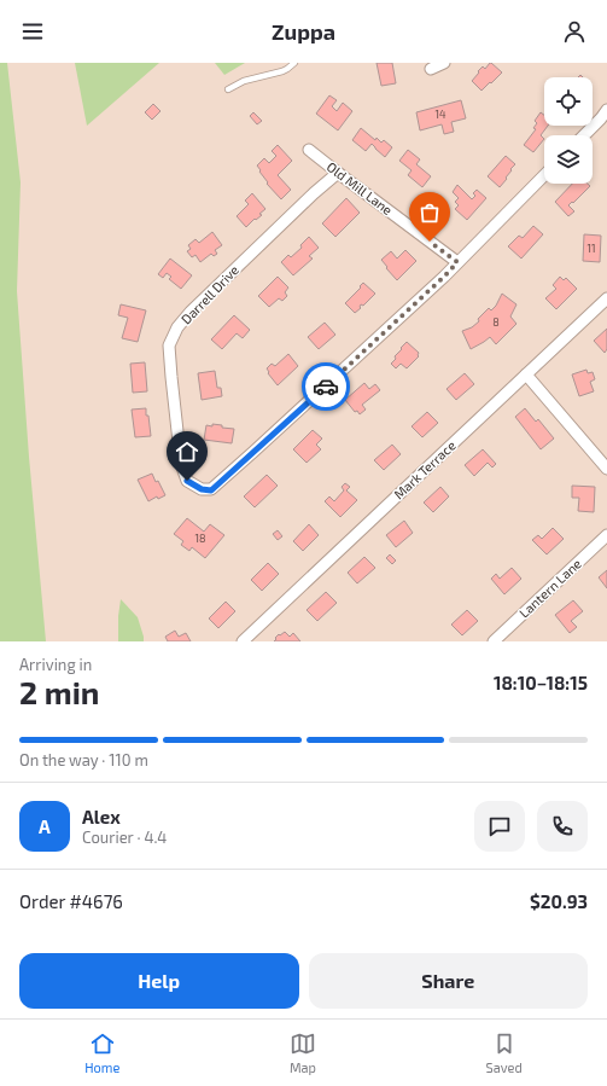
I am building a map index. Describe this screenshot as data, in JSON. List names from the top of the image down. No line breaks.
{"streets":{"street":["Old Mill Lane","Darrell Drive","Mark Terrace","Lantern Lane"]},"crossings":[["Old Mill Lane","Darrell Drive"]],"house_numbers":["14","11","8","18"],"page":{"header":"Zuppa","heading":["2 min","Arriving in","18:10–18:15"],"panel":["Alex","Courier · 4.4","Order #4676","$20.93"],"bar":"On the way · 110 m","round":"A","buttons":["Help","Share"],"tabs":["Home","Map","Saved"]}}
